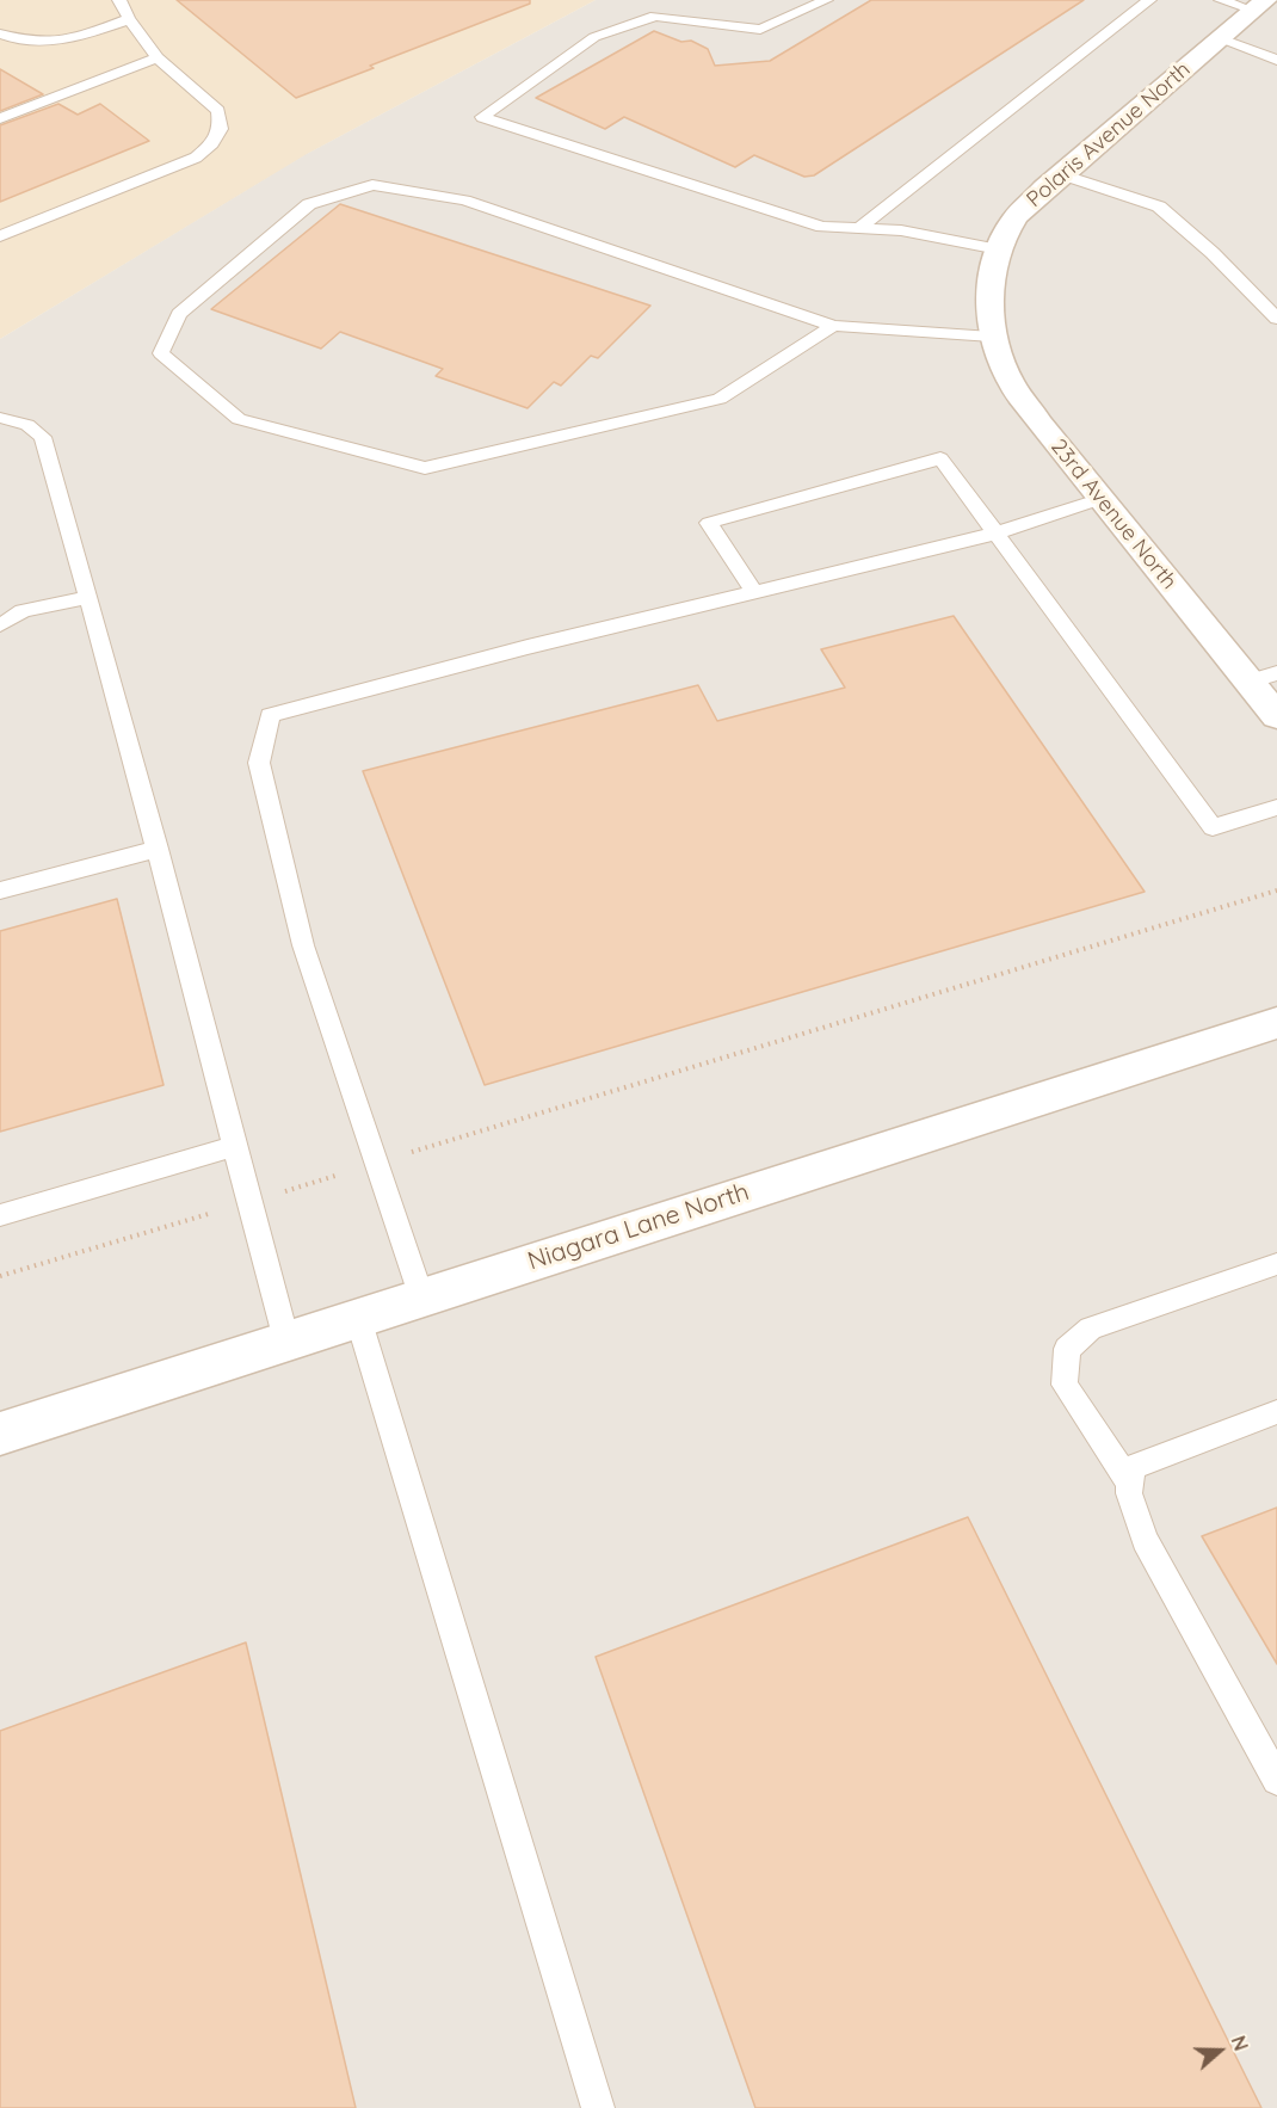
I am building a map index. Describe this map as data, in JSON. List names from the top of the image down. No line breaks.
{"streets":{"street":["Polaris Avenue North","23rd Avenue North","Niagara Lane North"]},"crossings":[["Polaris Avenue North","23rd Avenue North"]],"north":"right"}
